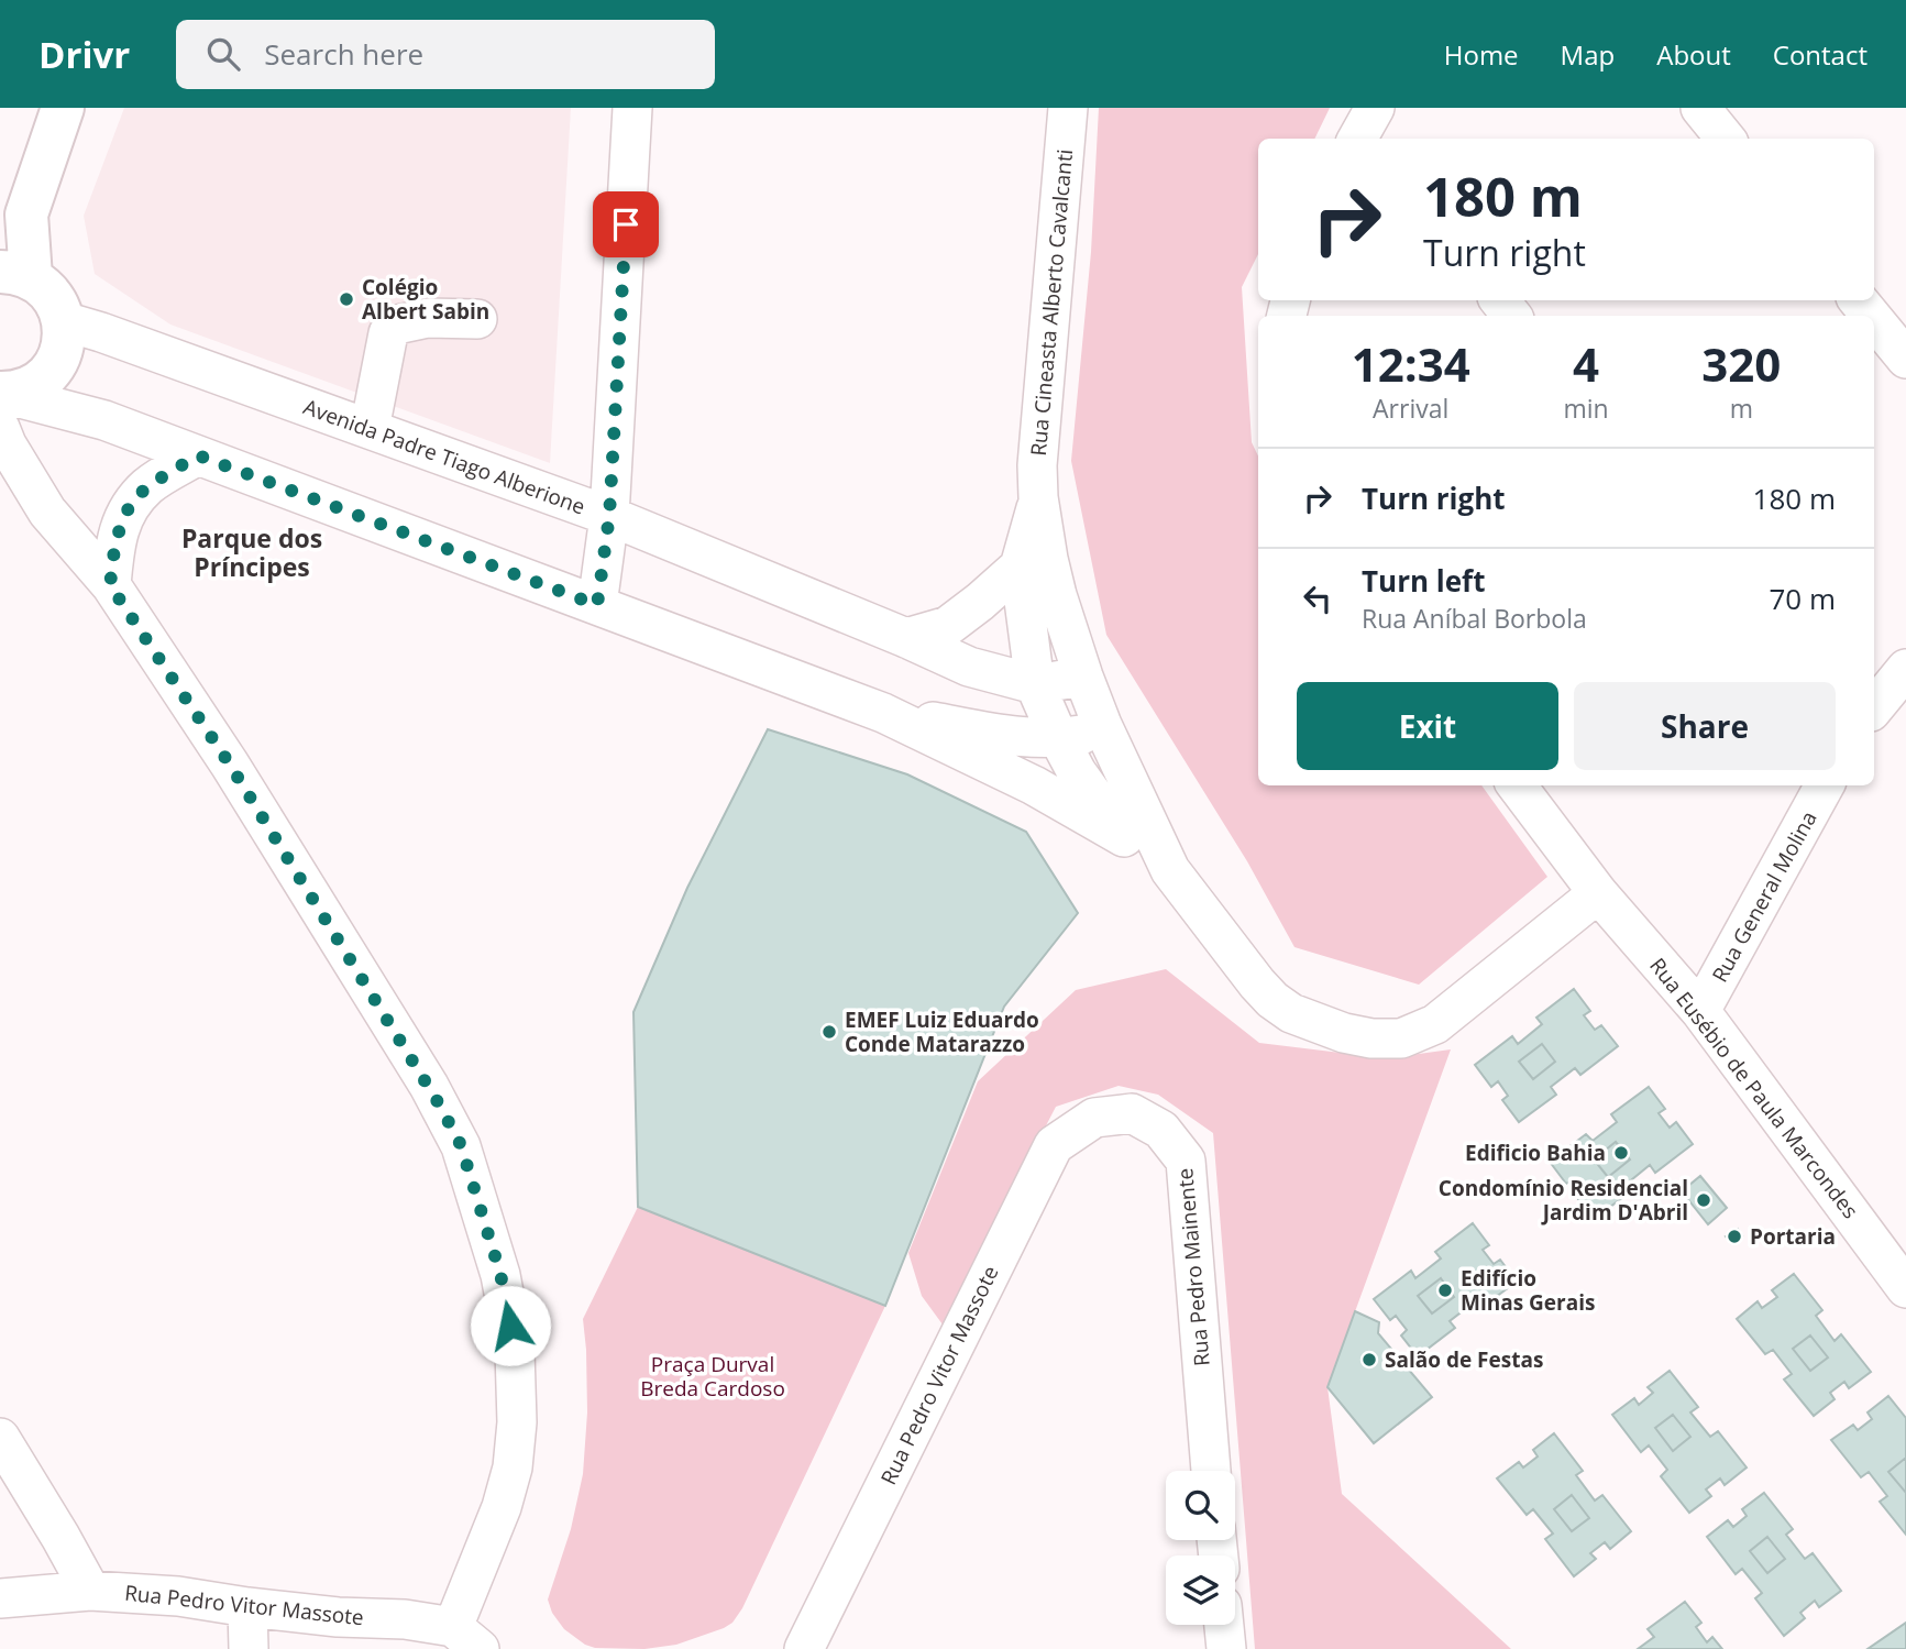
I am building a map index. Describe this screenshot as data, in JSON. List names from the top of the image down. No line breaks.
{"streets":{"street":["Rua Cineasta Alberto Cavalcanti","Avenida Padre Tiago Alberione","Rua General Molina","Rua Eusébio de Paula Marcondes","Rua Pedro Mainente","Rua Pedro Vitor Massote"]},"crossings":[["Rua Cineasta Alberto Cavalcanti","Avenida Padre Tiago Alberione"],["Rua Cineasta Alberto Cavalcanti","Rua Eusébio de Paula Marcondes"],["Rua General Molina","Rua Eusébio de Paula Marcondes"],["Rua Pedro Mainente","Rua Pedro Vitor Massote"]],"districts":["Parque dos Príncipes"],"parks":["Praça Durval Breda Cardoso"],"places":["Colégio Albert Sabin","EMEF Luiz Eduardo Conde Matarazzo","Edificio Bahia","Condomínio Residencial Jardim D'Abril","Portaria","Edifício Minas Gerais","Salão de Festas"],"page":{"header":"Drivr","search":"Search here","nav":["Home","Map","About","Contact"],"turn":["180 m","Turn right"],"eta":["12:34","Arrival","4","min","320","m"],"list":[{"name":"Turn right","value":"180 m"},{"name":"Turn left","note":"Rua Aníbal Borbola","value":"70 m"}],"buttons":["Exit","Share"]}}
